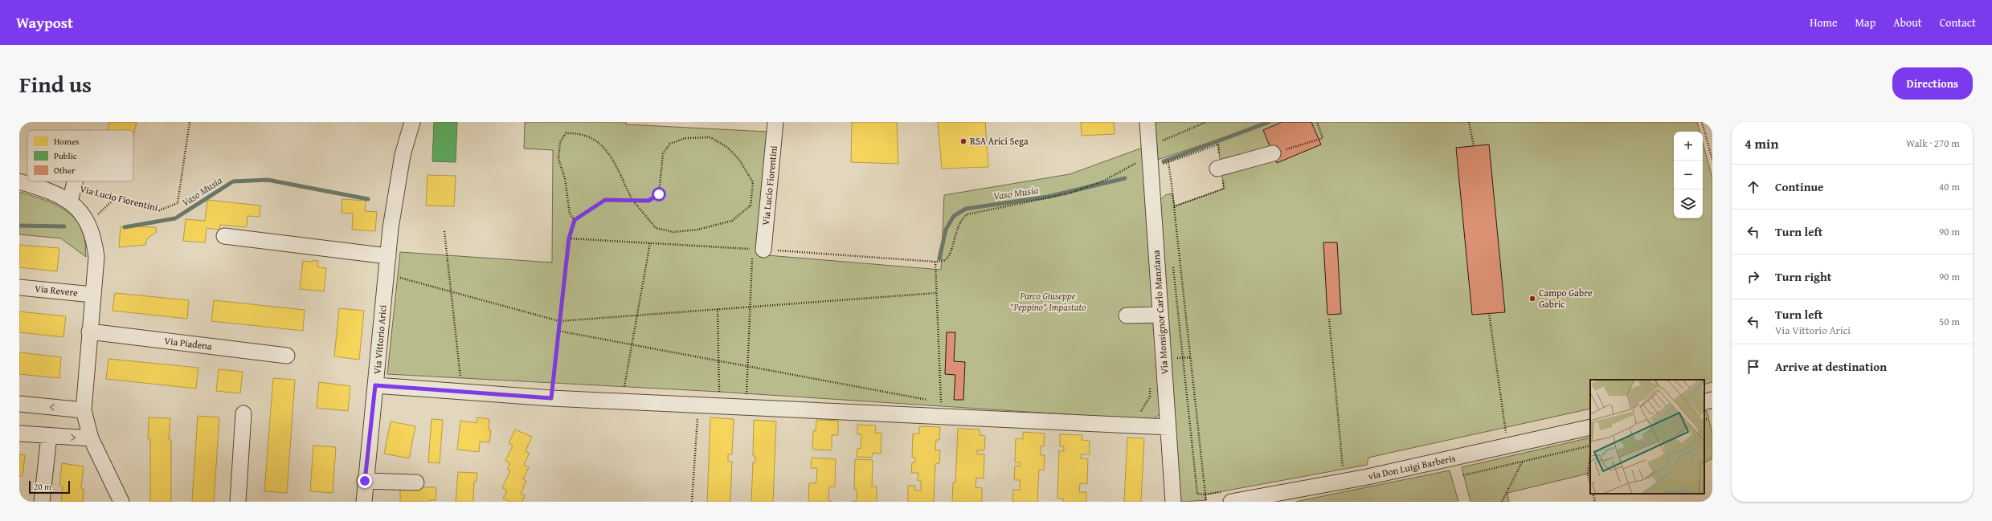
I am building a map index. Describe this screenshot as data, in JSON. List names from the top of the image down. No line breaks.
{"streets":{"street":["Via Lucio Fiorentini","Via Revere","Via Monsignor Carlo Manziana","Via Vittorio Arici","Via Piadena","via Don Luigi Barberis"]},"water":["Vaso Musia"],"parks":["Parco Giuseppe \"Peppino\" Impastato"],"places":["RSA Arici Sega","Campo Gabre Gabric"],"legend":["Homes","Public","Other"],"scale_bar":"20 m","page":{"header":"Waypost","nav":["Home","Map","About","Contact"],"title":"Find us","buttons":"Directions","heading":["4 min","Walk · 270 m"],"map_buttons":["+","−"],"list":[["Continue","40 m"],["Turn left","90 m"],["Turn right","90 m"],["Turn left","Via Vittorio Arici","50 m"],"Arrive at destination"],"scale":"20 m"}}
